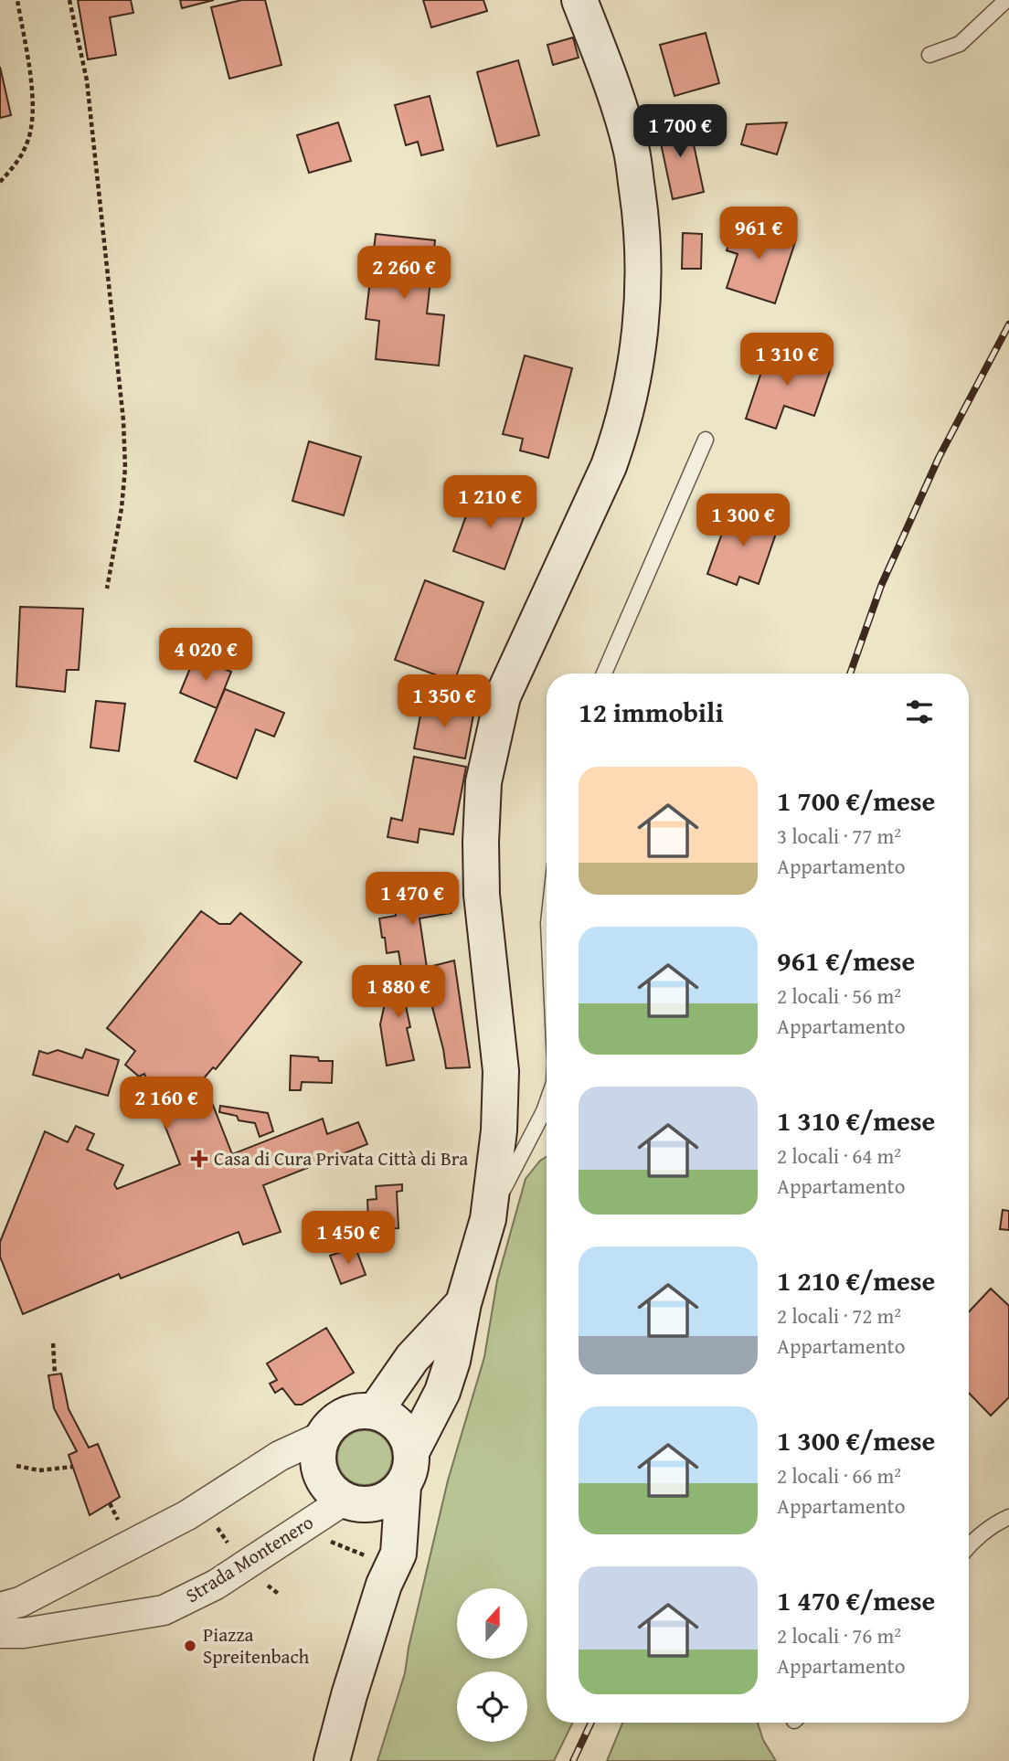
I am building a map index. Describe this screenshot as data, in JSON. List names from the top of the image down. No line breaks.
{"streets":{"street":["Strada Montenero"]},"places":{"health":["Casa di Cura Privata Città di Bra"],"other":["Piazza Spreitenbach"]},"north":"top","page":{"price":["1 700 €","961 €","2 260 €","1 310 €","1 210 €","1 300 €","4 020 €","1 350 €","1 470 €","1 880 €","2 160 €","1 450 €"],"heading":"12 immobili","list":[{"name":"1 700 €/mese","note":"3 locali · 77 m² · Appartamento"},{"name":"961 €/mese","note":"2 locali · 56 m² · Appartamento"},{"name":"1 310 €/mese","note":"2 locali · 64 m² · Appartamento"},{"name":"1 210 €/mese","note":"2 locali · 72 m² · Appartamento"},{"name":"1 300 €/mese","note":"2 locali · 66 m² · Appartamento"},{"name":"1 470 €/mese","note":"2 locali · 76 m² · Appartamento"}]}}
